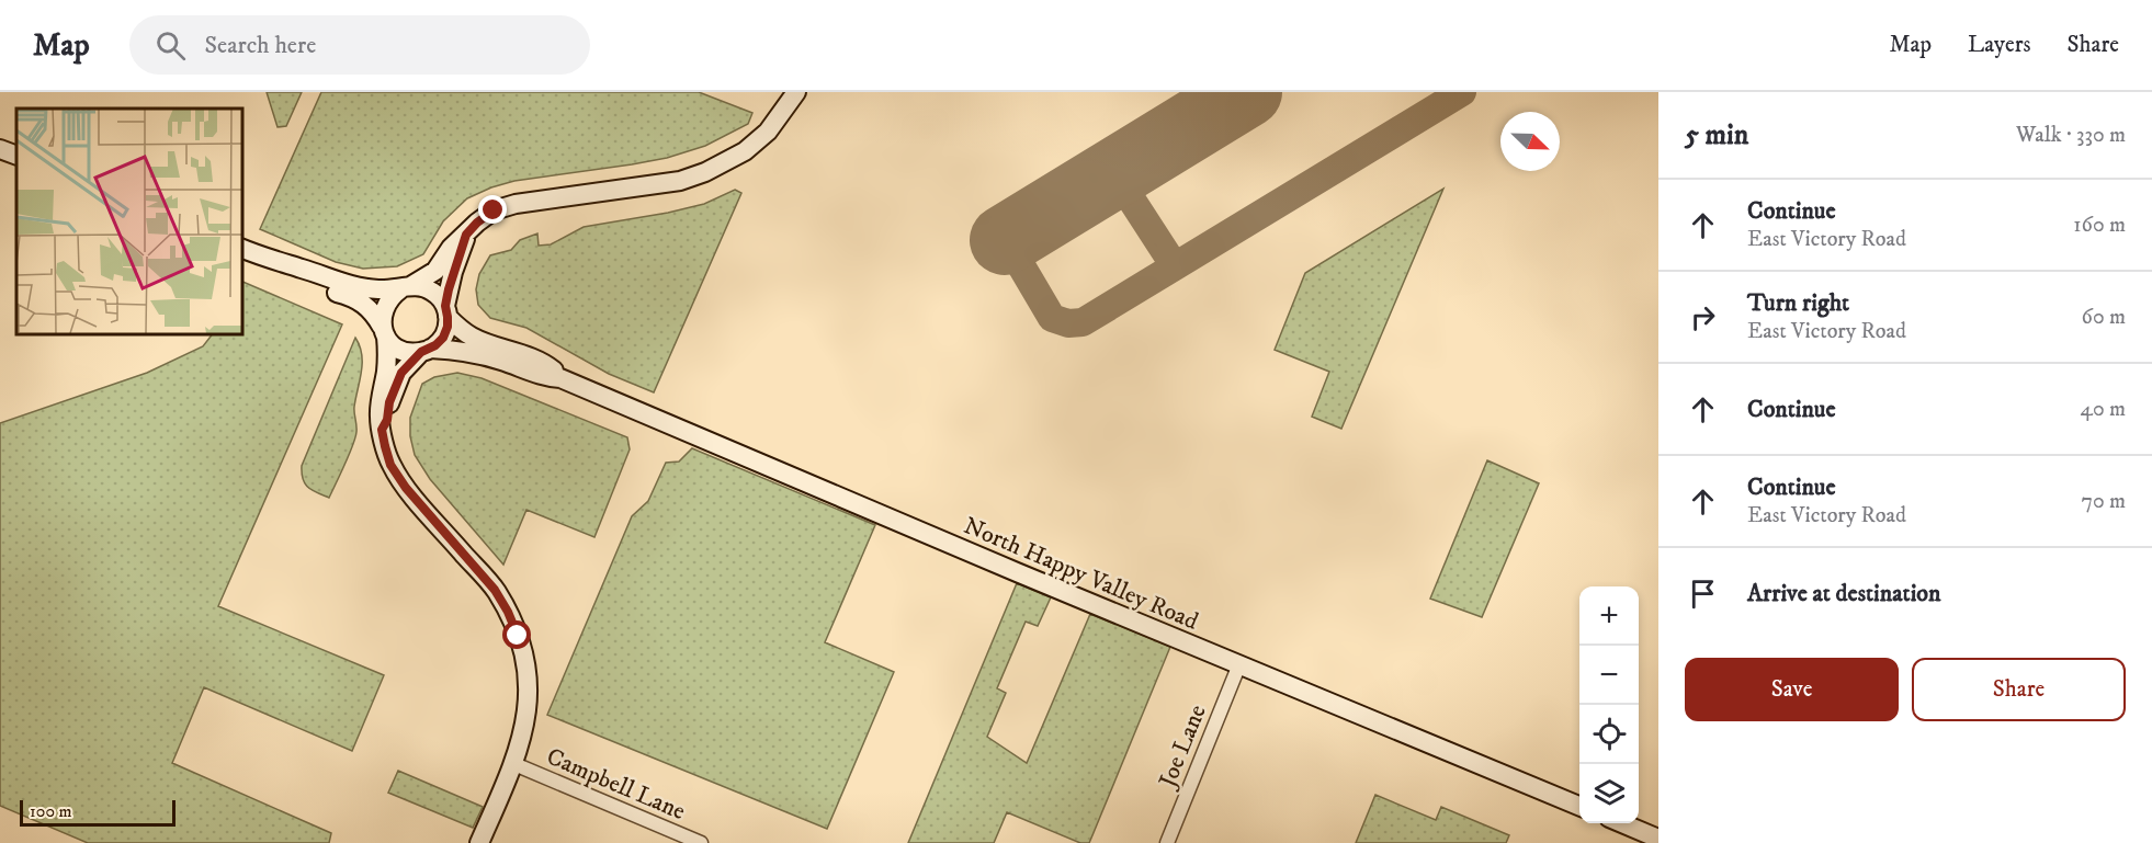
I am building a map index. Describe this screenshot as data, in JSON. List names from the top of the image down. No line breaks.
{"streets":{"main road":["North Happy Valley Road"],"street":["Joe Lane","Campbell Lane"]},"crossings":[["North Happy Valley Road","Joe Lane"]],"scale_bar":"100 m","north":"bottom right","page":{"header":"Map","search":"Search here","nav":["Map","Layers","Share"],"heading":["5 min","Walk · 330 m"],"list":[["Continue","East Victory Road","160 m"],["Turn right","East Victory Road","60 m"],["Continue","40 m"],["Continue","East Victory Road","70 m"],"Arrive at destination"],"map_buttons":["+","−"],"buttons":["Save","Share"],"scale":"100 m"}}
